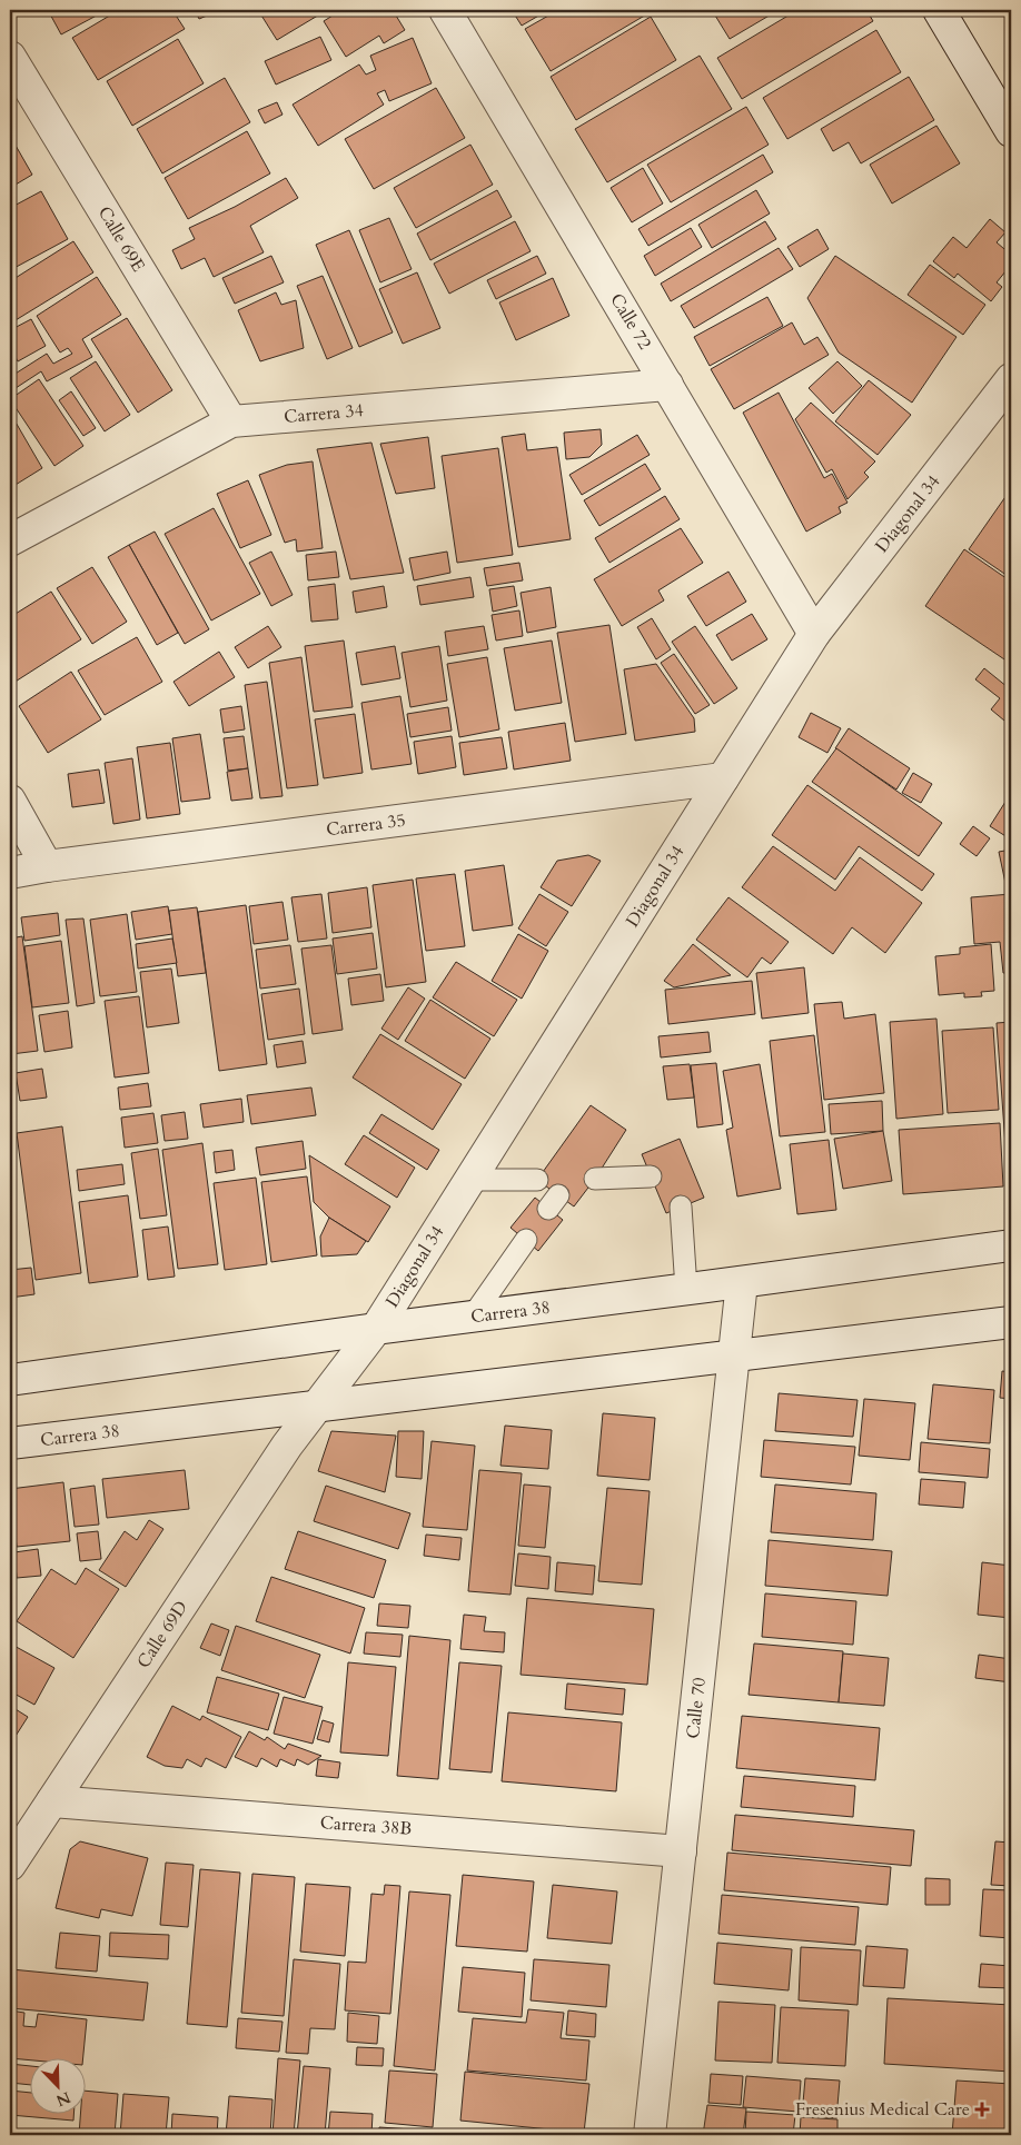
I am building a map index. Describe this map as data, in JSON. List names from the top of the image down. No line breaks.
{"streets":{"street":["Calle 69E","Calle 72","Carrera 34","Diagonal 34","Carrera 35","Carrera 38","Calle 69D","Calle 70","Carrera 38B"]},"crossings":[["Calle 69E","Carrera 34"],["Calle 72","Carrera 34"],["Calle 72","Diagonal 34"],["Diagonal 34","Carrera 35"],["Diagonal 34","Carrera 38"],["Diagonal 34","Calle 69D"],["Carrera 38","Calle 69D"],["Carrera 38","Calle 70"],["Calle 69D","Carrera 38B"],["Calle 70","Carrera 38B"]],"places":{"health":["Fresenius Medical Care"]},"north":"bottom right"}
